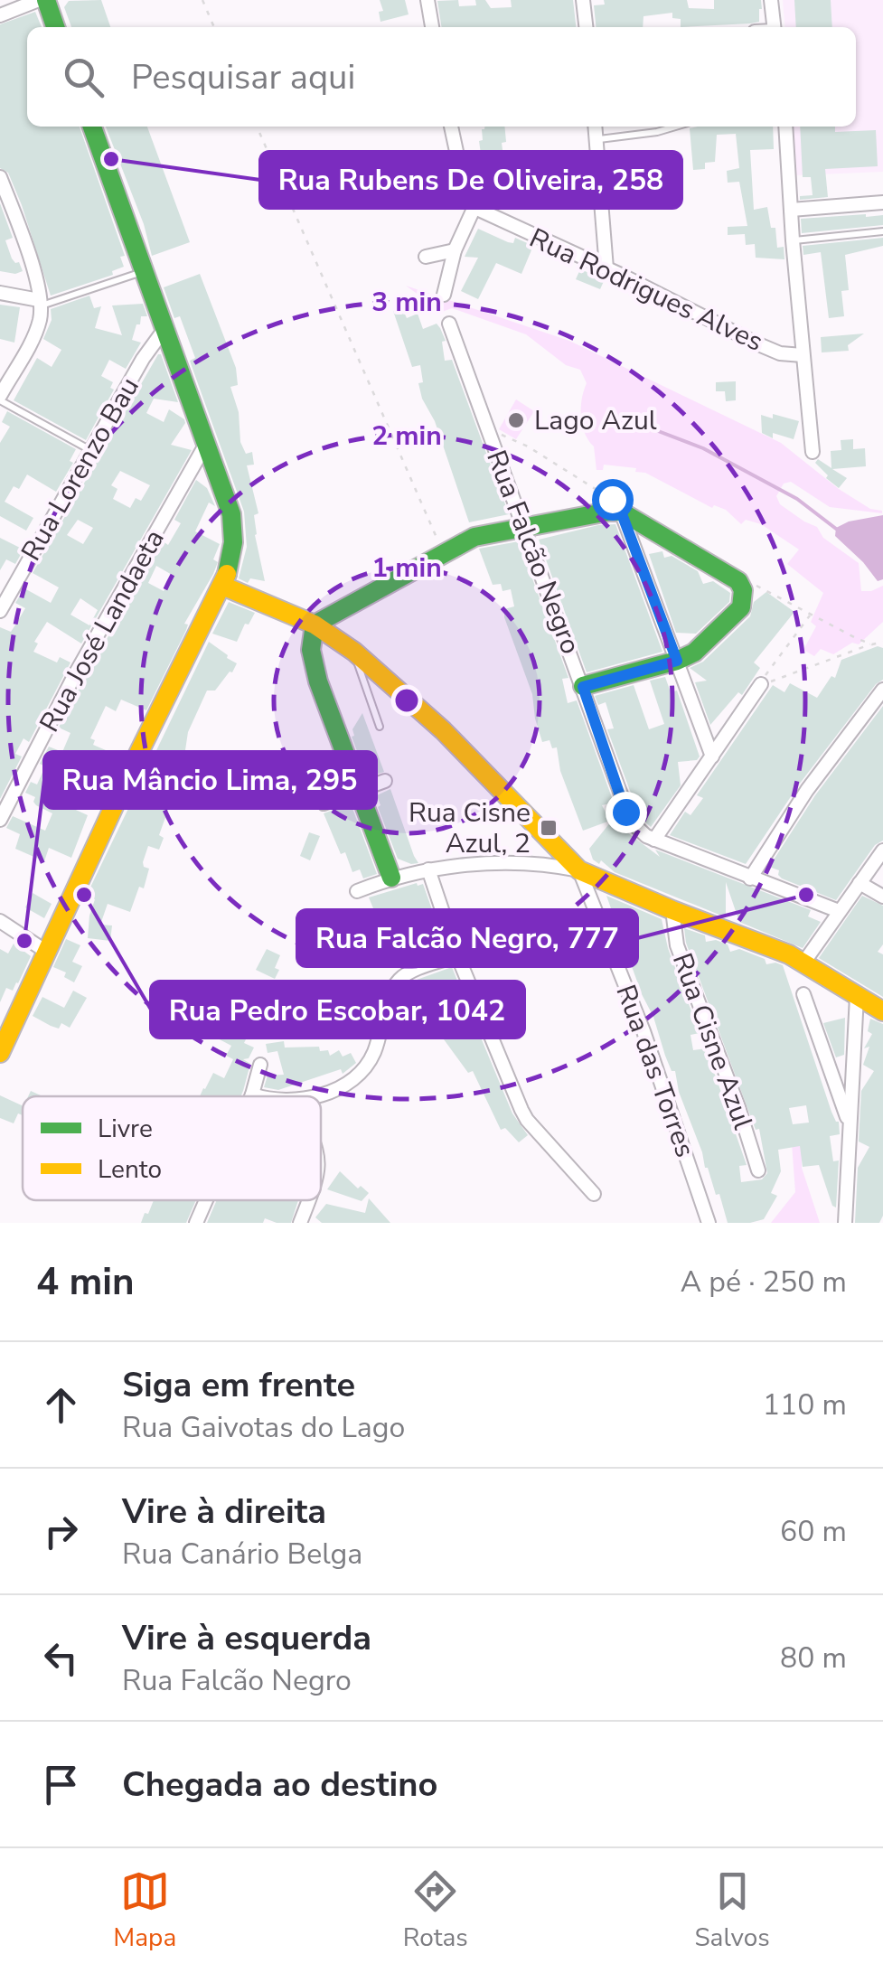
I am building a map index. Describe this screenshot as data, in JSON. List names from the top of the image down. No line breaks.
{"streets":{"street":["Rua Rodrigues Alves","Rua Lorenzo Bau","Rua Falcão Negro","Rua José Landaeta","Rua Cisne Azul","Rua das Torres"]},"places":{"other":["Rua Rubens De Oliveira, 258","Lago Azul","Rua Pedro Escobar, 1042","Rua Falcão Negro, 777","Rua Mâncio Lima, 295"],"transit":["Rua Cisne Azul, 2"]},"legend":["Livre","Lento"],"page":{"search":"Pesquisar aqui","heading":["4 min","A pé · 250 m"],"list":[["Siga em frente","Rua Gaivotas do Lago","110 m"],["Vire à direita","Rua Canário Belga","60 m"],["Vire à esquerda","Rua Falcão Negro","80 m"],"Chegada ao destino"],"nav":["Mapa","Rotas","Salvos"]},"rings":["3 min","2 min","1 min"]}
